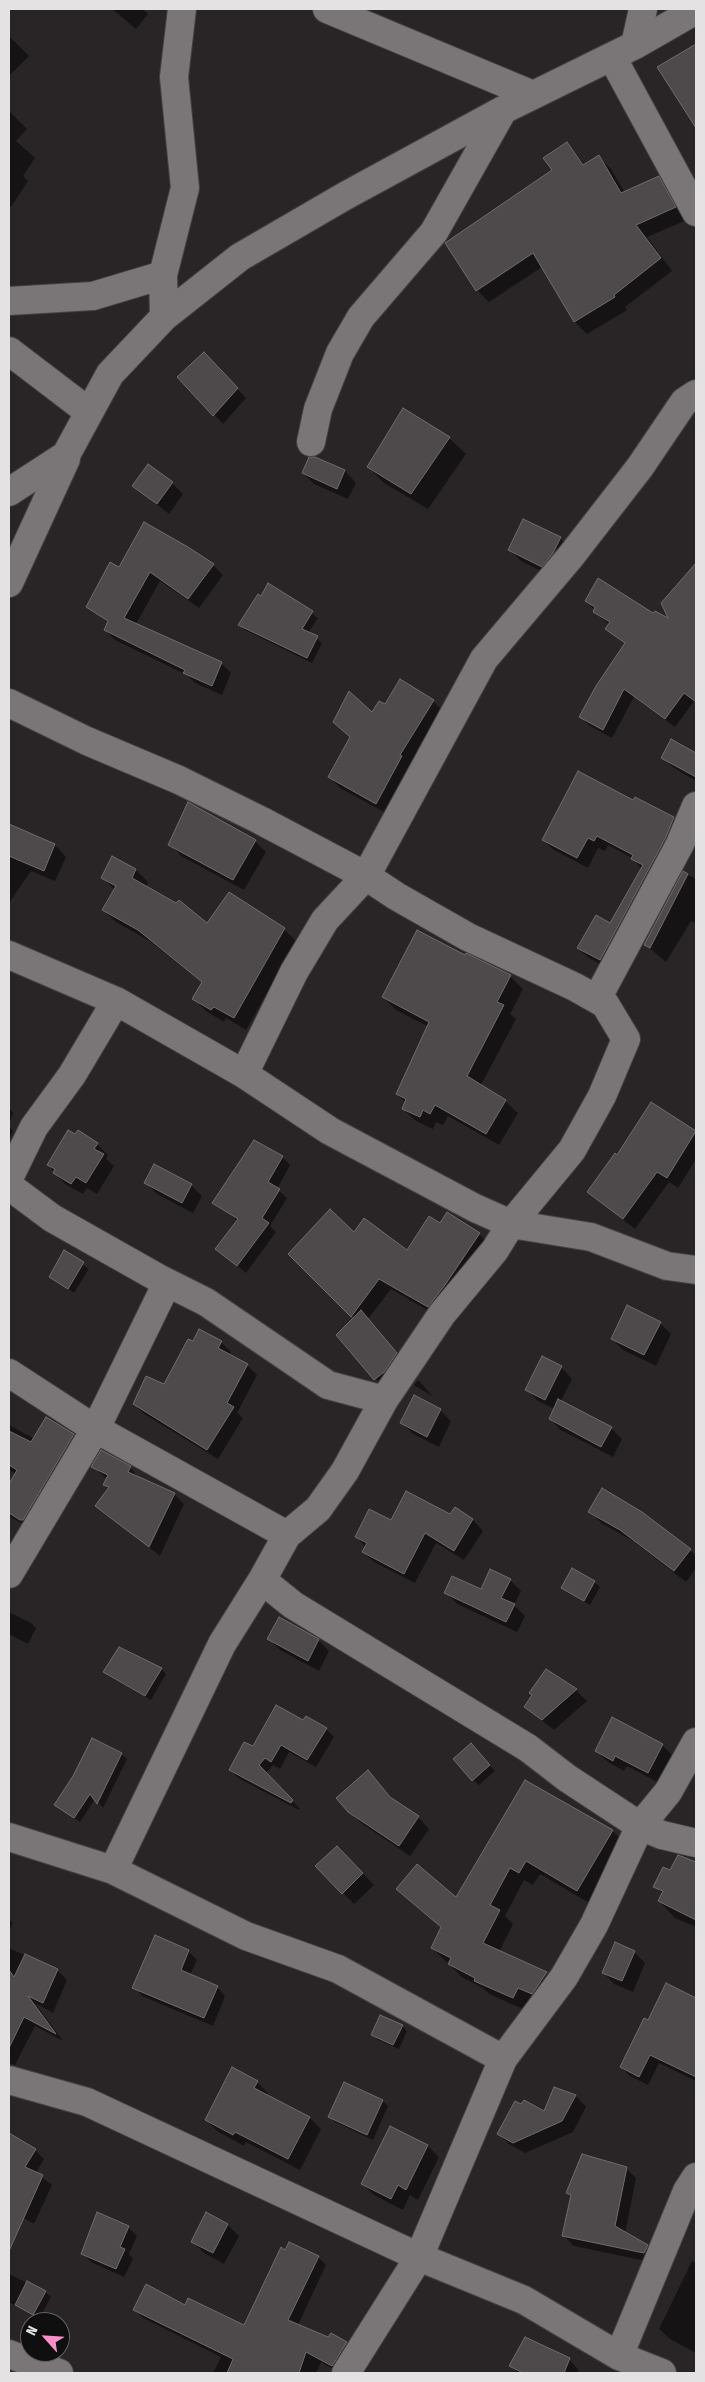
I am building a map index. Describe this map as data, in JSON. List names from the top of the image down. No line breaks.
{"north":"top left"}
